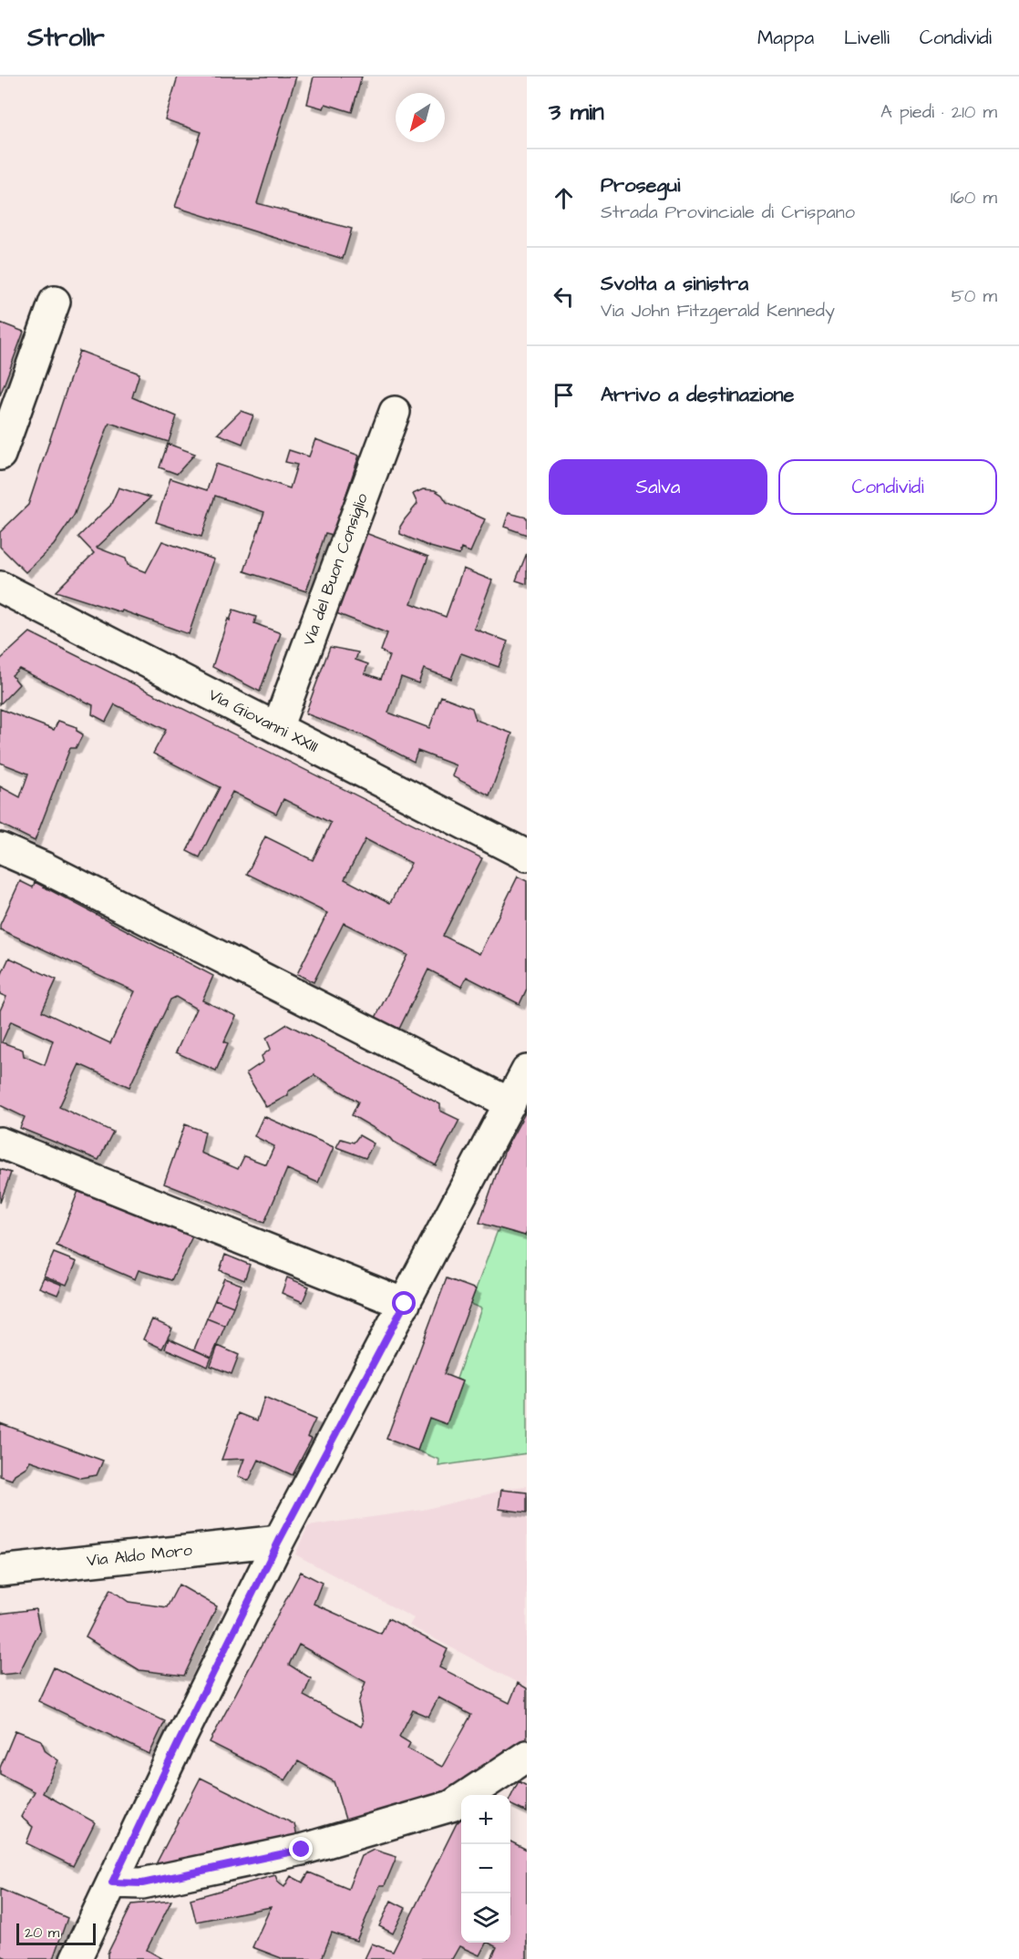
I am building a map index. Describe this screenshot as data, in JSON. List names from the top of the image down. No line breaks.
{"streets":{"street":["Via del Buon Consiglio","Via Giovanni XXIII","Via Aldo Moro"]},"crossings":[["Via del Buon Consiglio","Via Giovanni XXIII"]],"scale_bar":"20 m","north":"bottom left","page":{"header":"Strollr","nav":["Mappa","Livelli","Condividi"],"heading":["3 min","A piedi · 210 m"],"list":[["Prosegui","Strada Provinciale di Crispano","160 m"],["Svolta a sinistra","Via John Fitzgerald Kennedy","50 m"],"Arrivo a destinazione"],"buttons":["Salva","Condividi"],"map_buttons":["+","−"],"scale":"20 m"}}
